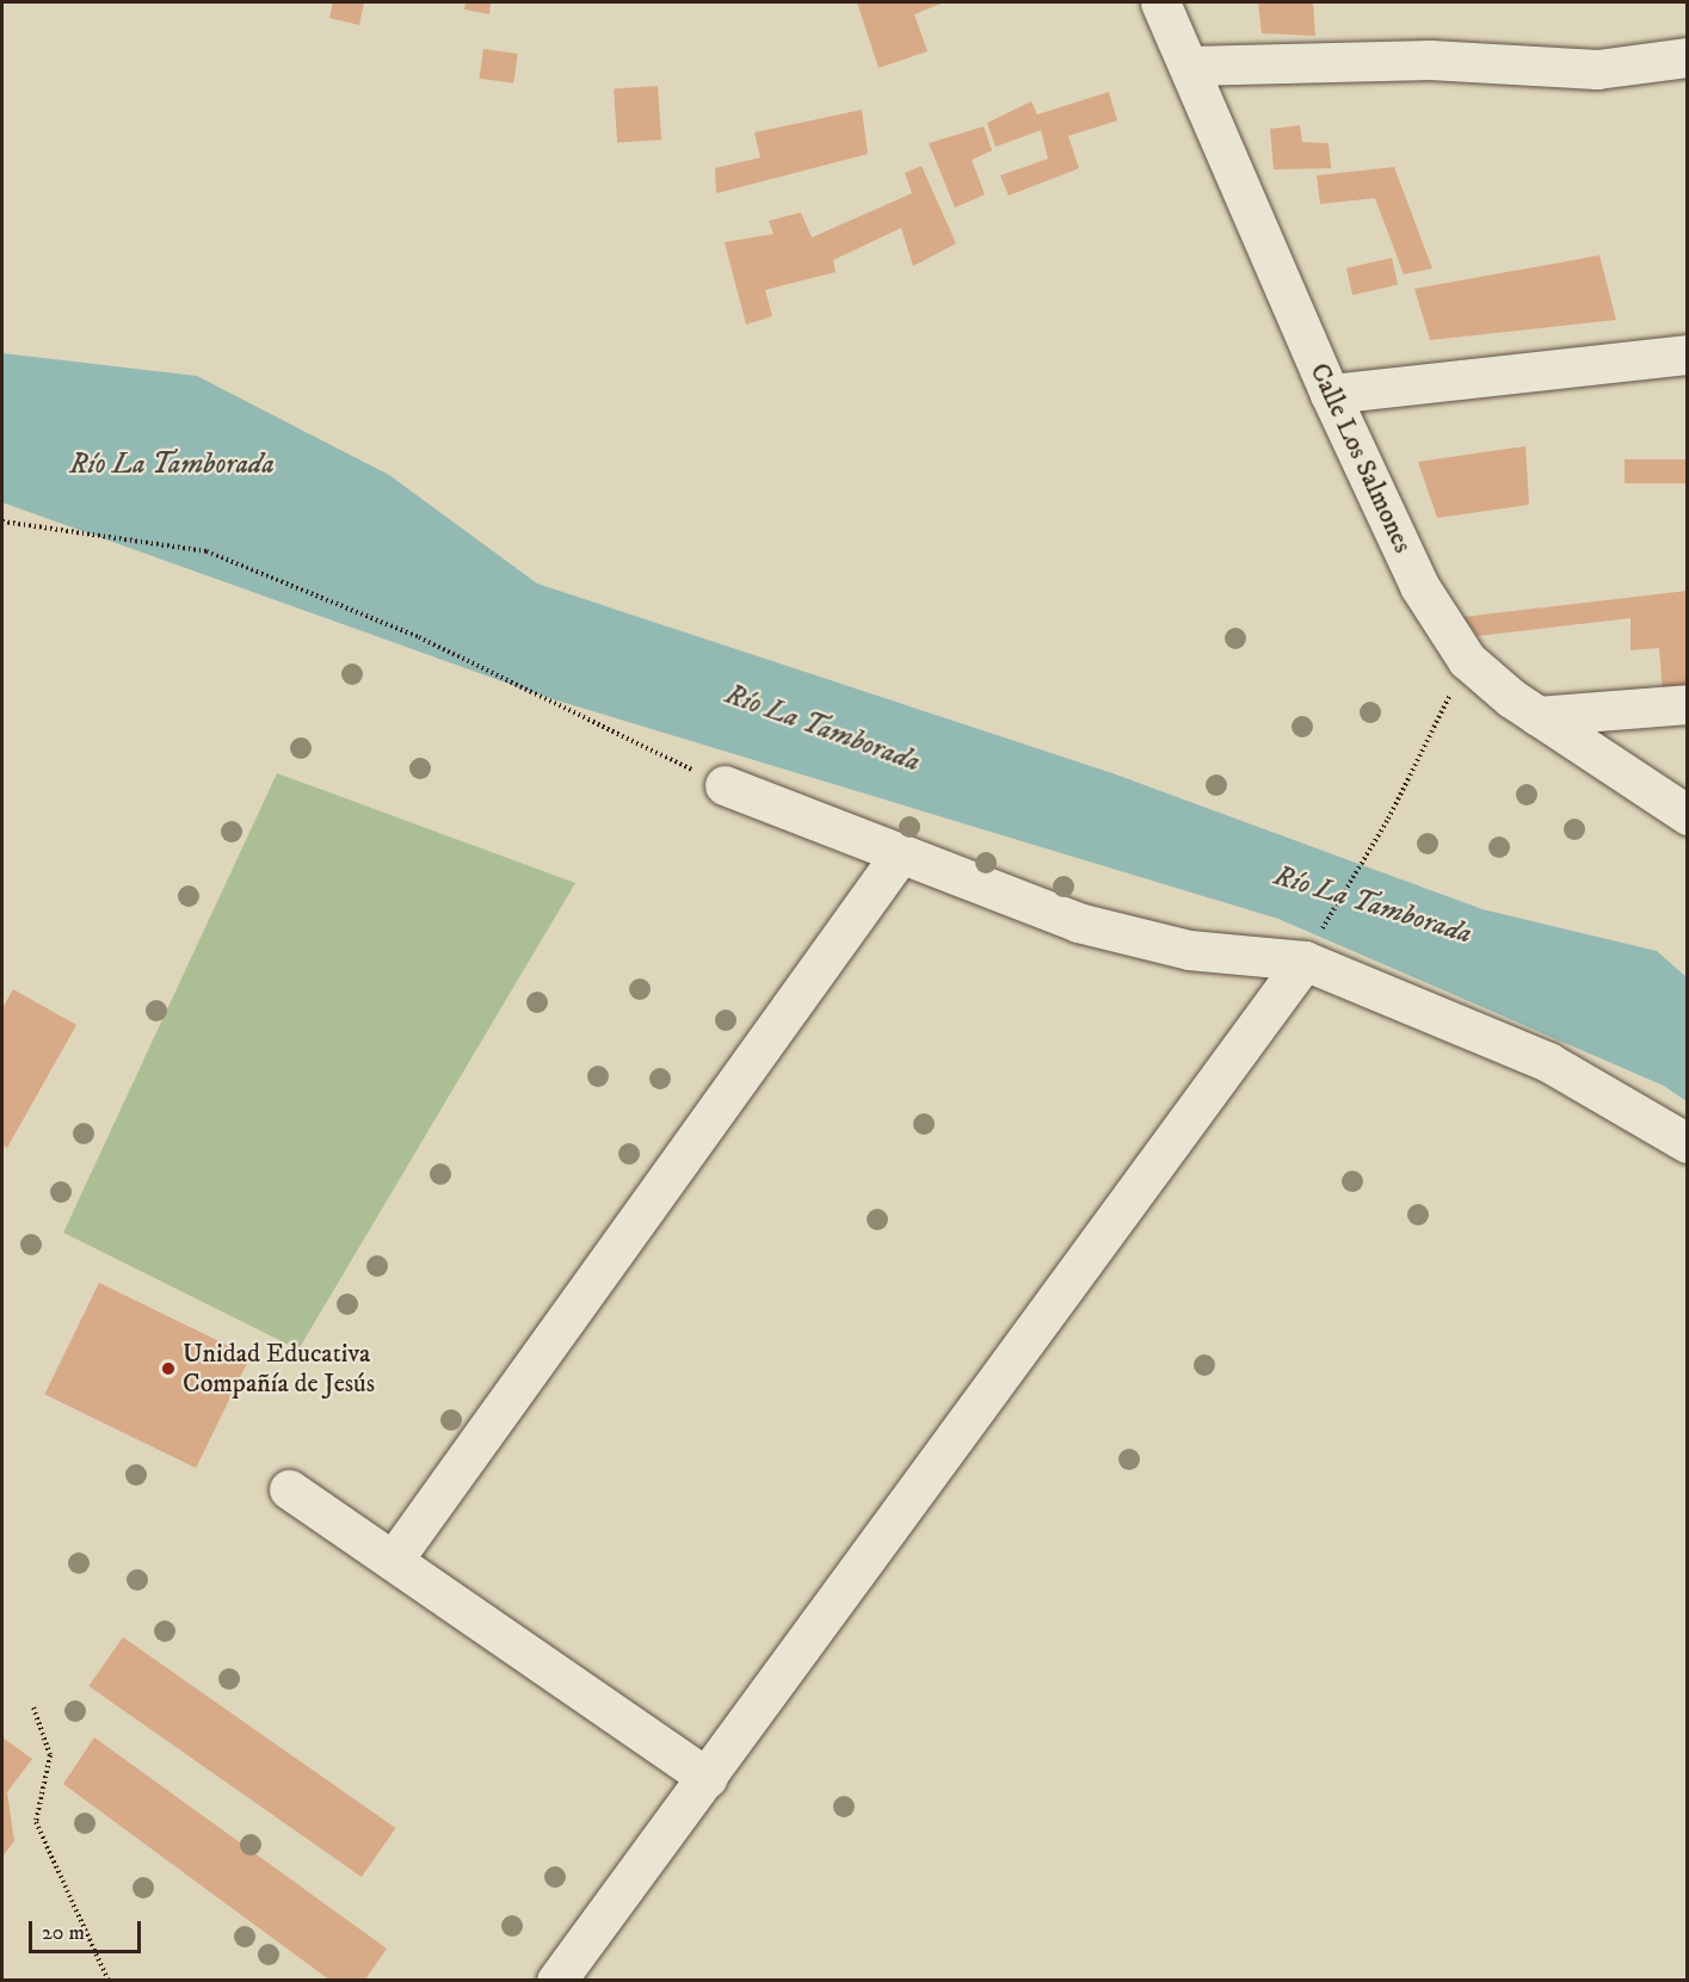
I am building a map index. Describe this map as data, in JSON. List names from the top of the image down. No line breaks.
{"streets":{"street":["Calle Los Salmones"]},"water":["Río La Tamborada"],"places":["Unidad Educativa Compañía de Jesús"],"scale_bar":"20 m"}
